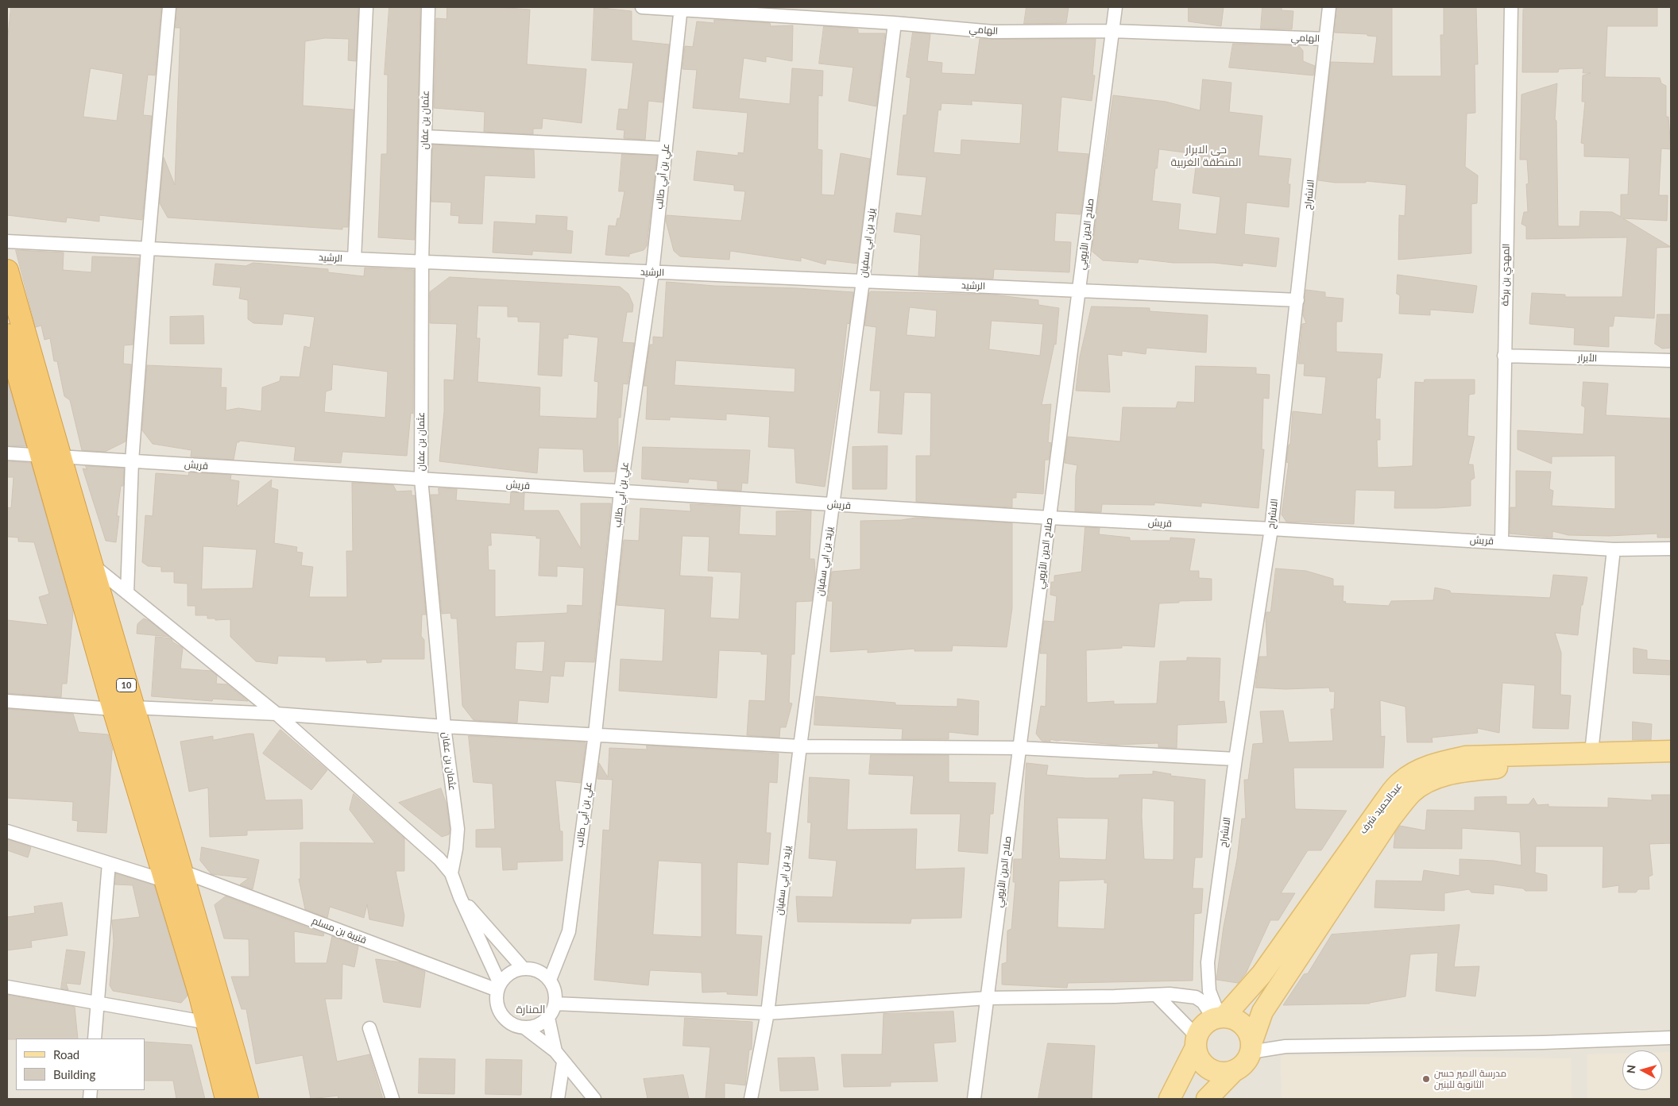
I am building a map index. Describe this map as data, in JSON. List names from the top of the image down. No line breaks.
{"streets":{"highway":["10"],"main road":["عبدالحميد شرف"],"street":["الهامي","عثمان بن عفان","علي بن أبي طالب","الانشراح","صلاح الدين الأيوبي","يزيد بن ابي سفيان","الرشيد","المهدي بن بركة","الأبرار","قريش","قتيبة بن مسلم"]},"crossings":[["الهامي","علي بن أبي طالب"],["الهامي","الانشراح"],["الهامي","صلاح الدين الأيوبي"],["الهامي","يزيد بن ابي سفيان"],["عثمان بن عفان","الرشيد"],["عثمان بن عفان","قريش"],["علي بن أبي طالب","الرشيد"],["علي بن أبي طالب","قريش"],["علي بن أبي طالب","قتيبة بن مسلم"],["الانشراح","الرشيد"],["الانشراح","قريش"],["الانشراح","عبدالحميد شرف"],["صلاح الدين الأيوبي","الرشيد"],["صلاح الدين الأيوبي","قريش"],["يزيد بن ابي سفيان","الرشيد"],["يزيد بن ابي سفيان","قريش"],["المهدي بن بركة","الأبرار"],["المهدي بن بركة","قريش"],["قريش","10"],["10","قتيبة بن مسلم"]],"districts":["حي الابرار المنطقة الغربية","المنارة"],"places":["مدرسة الامير حسن الثانوية للبنين"],"legend":["Road","Building"],"north":"left"}
